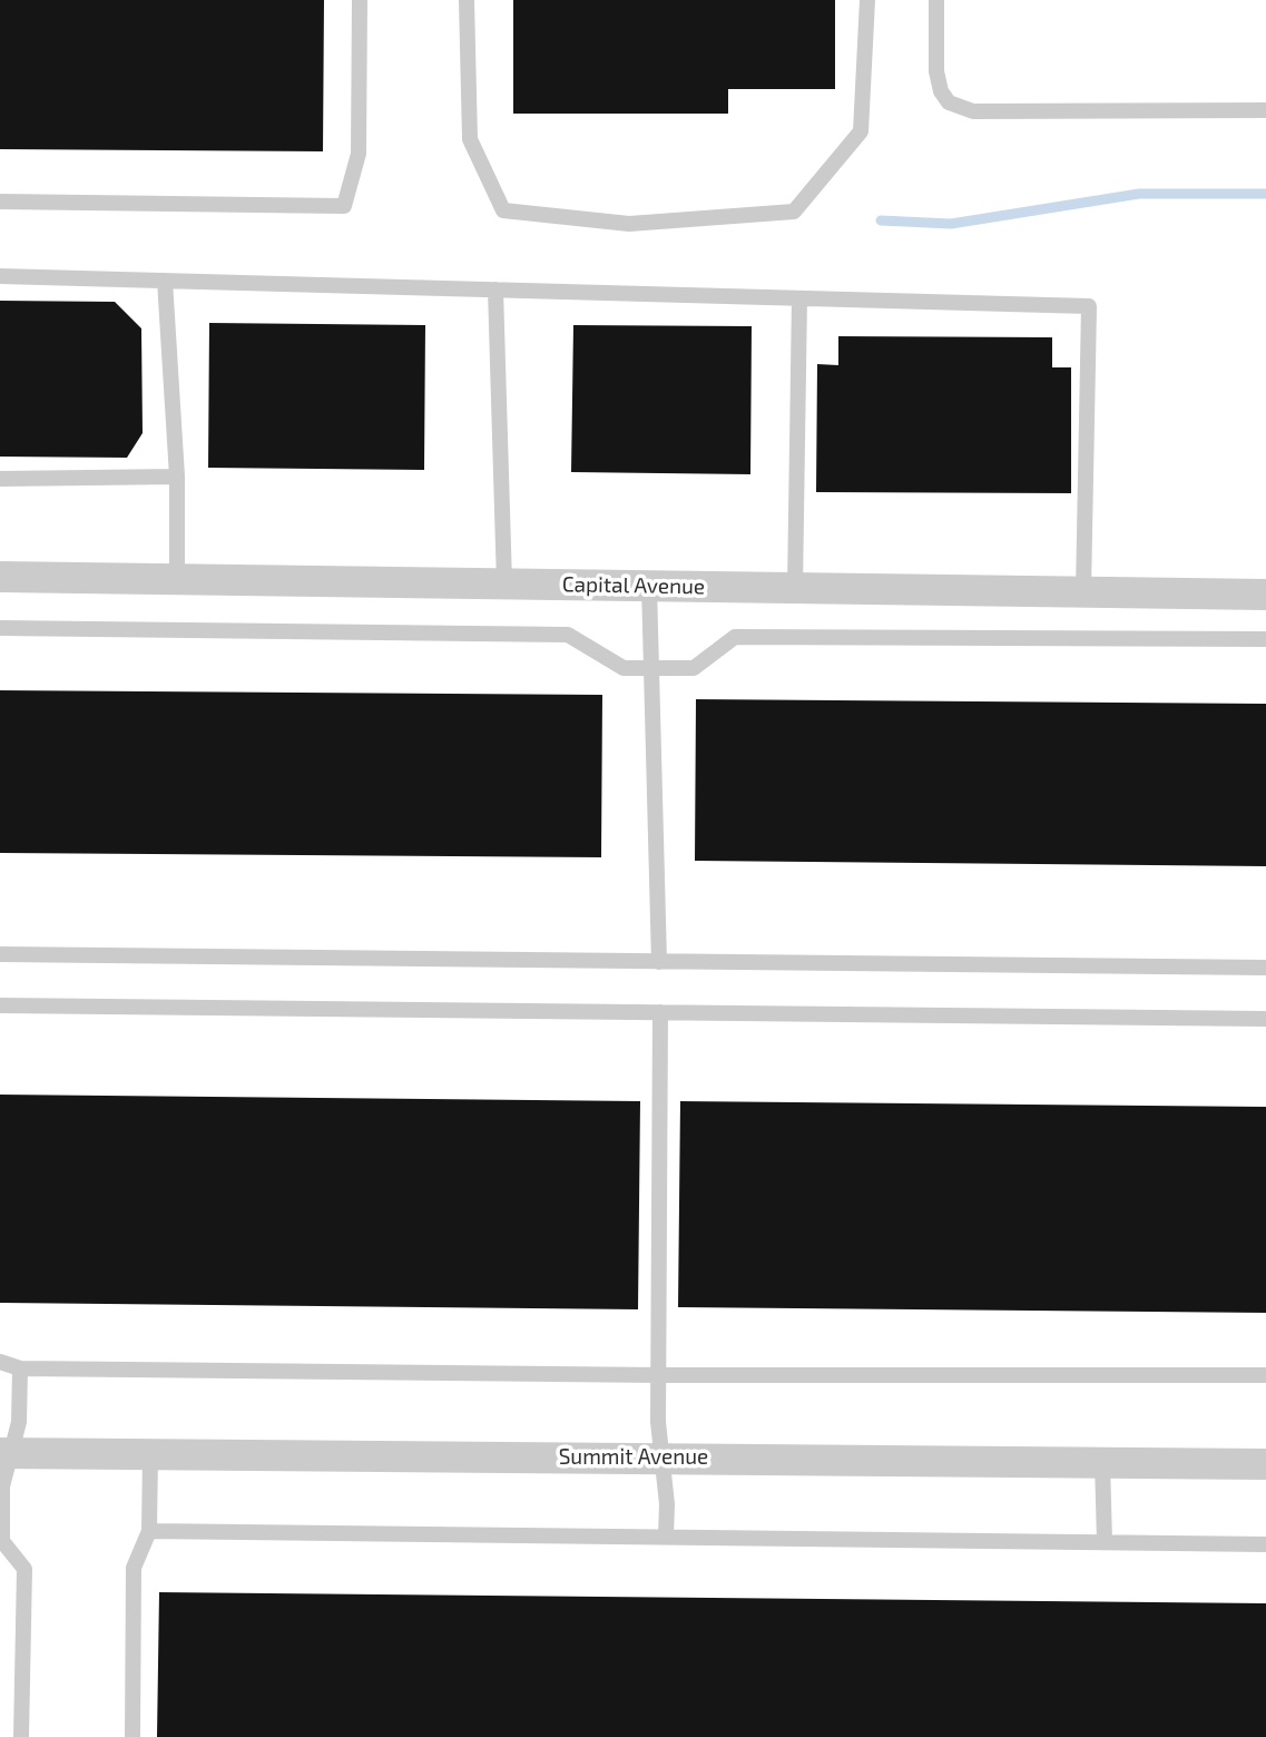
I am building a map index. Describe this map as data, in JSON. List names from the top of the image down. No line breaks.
{"streets":{"street":["Capital Avenue","Summit Avenue"]}}
